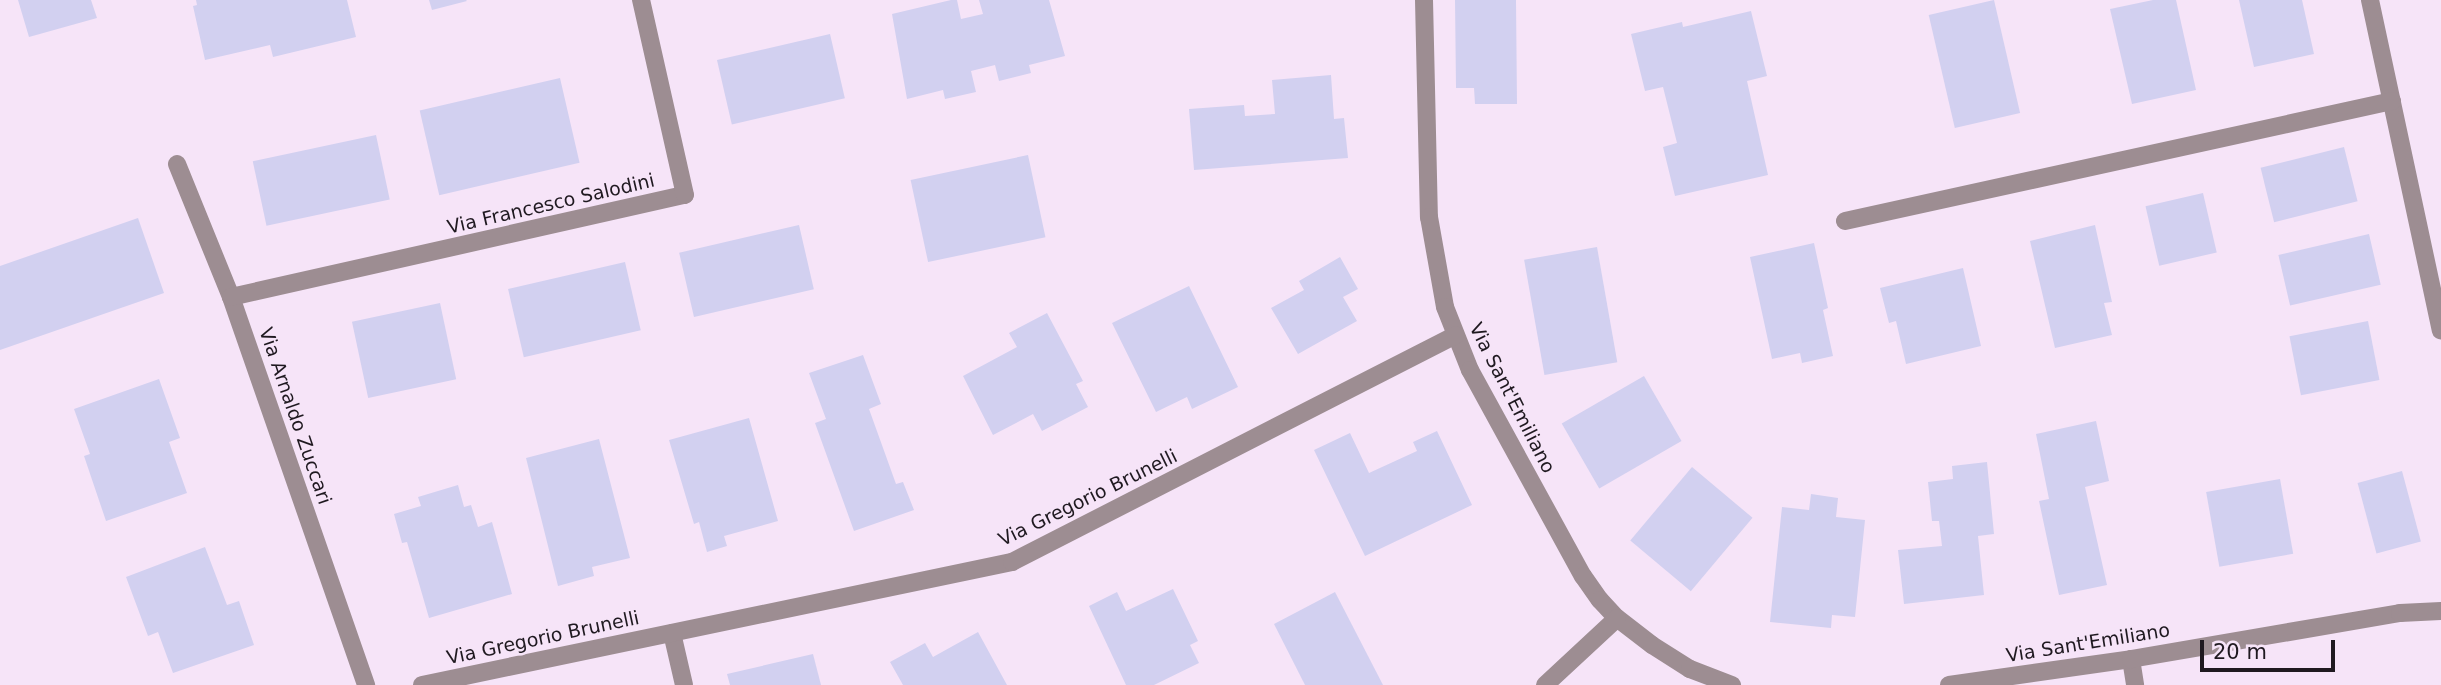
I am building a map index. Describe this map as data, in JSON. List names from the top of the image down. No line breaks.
{"streets":{"street":["Via Francesco Salodini","Via Sant'Emiliano","Via Arnaldo Zuccari","Via Gregorio Brunelli"]},"crossings":[["Via Francesco Salodini","Via Arnaldo Zuccari"],["Via Sant'Emiliano","Via Gregorio Brunelli"]],"scale_bar":"20 m"}
